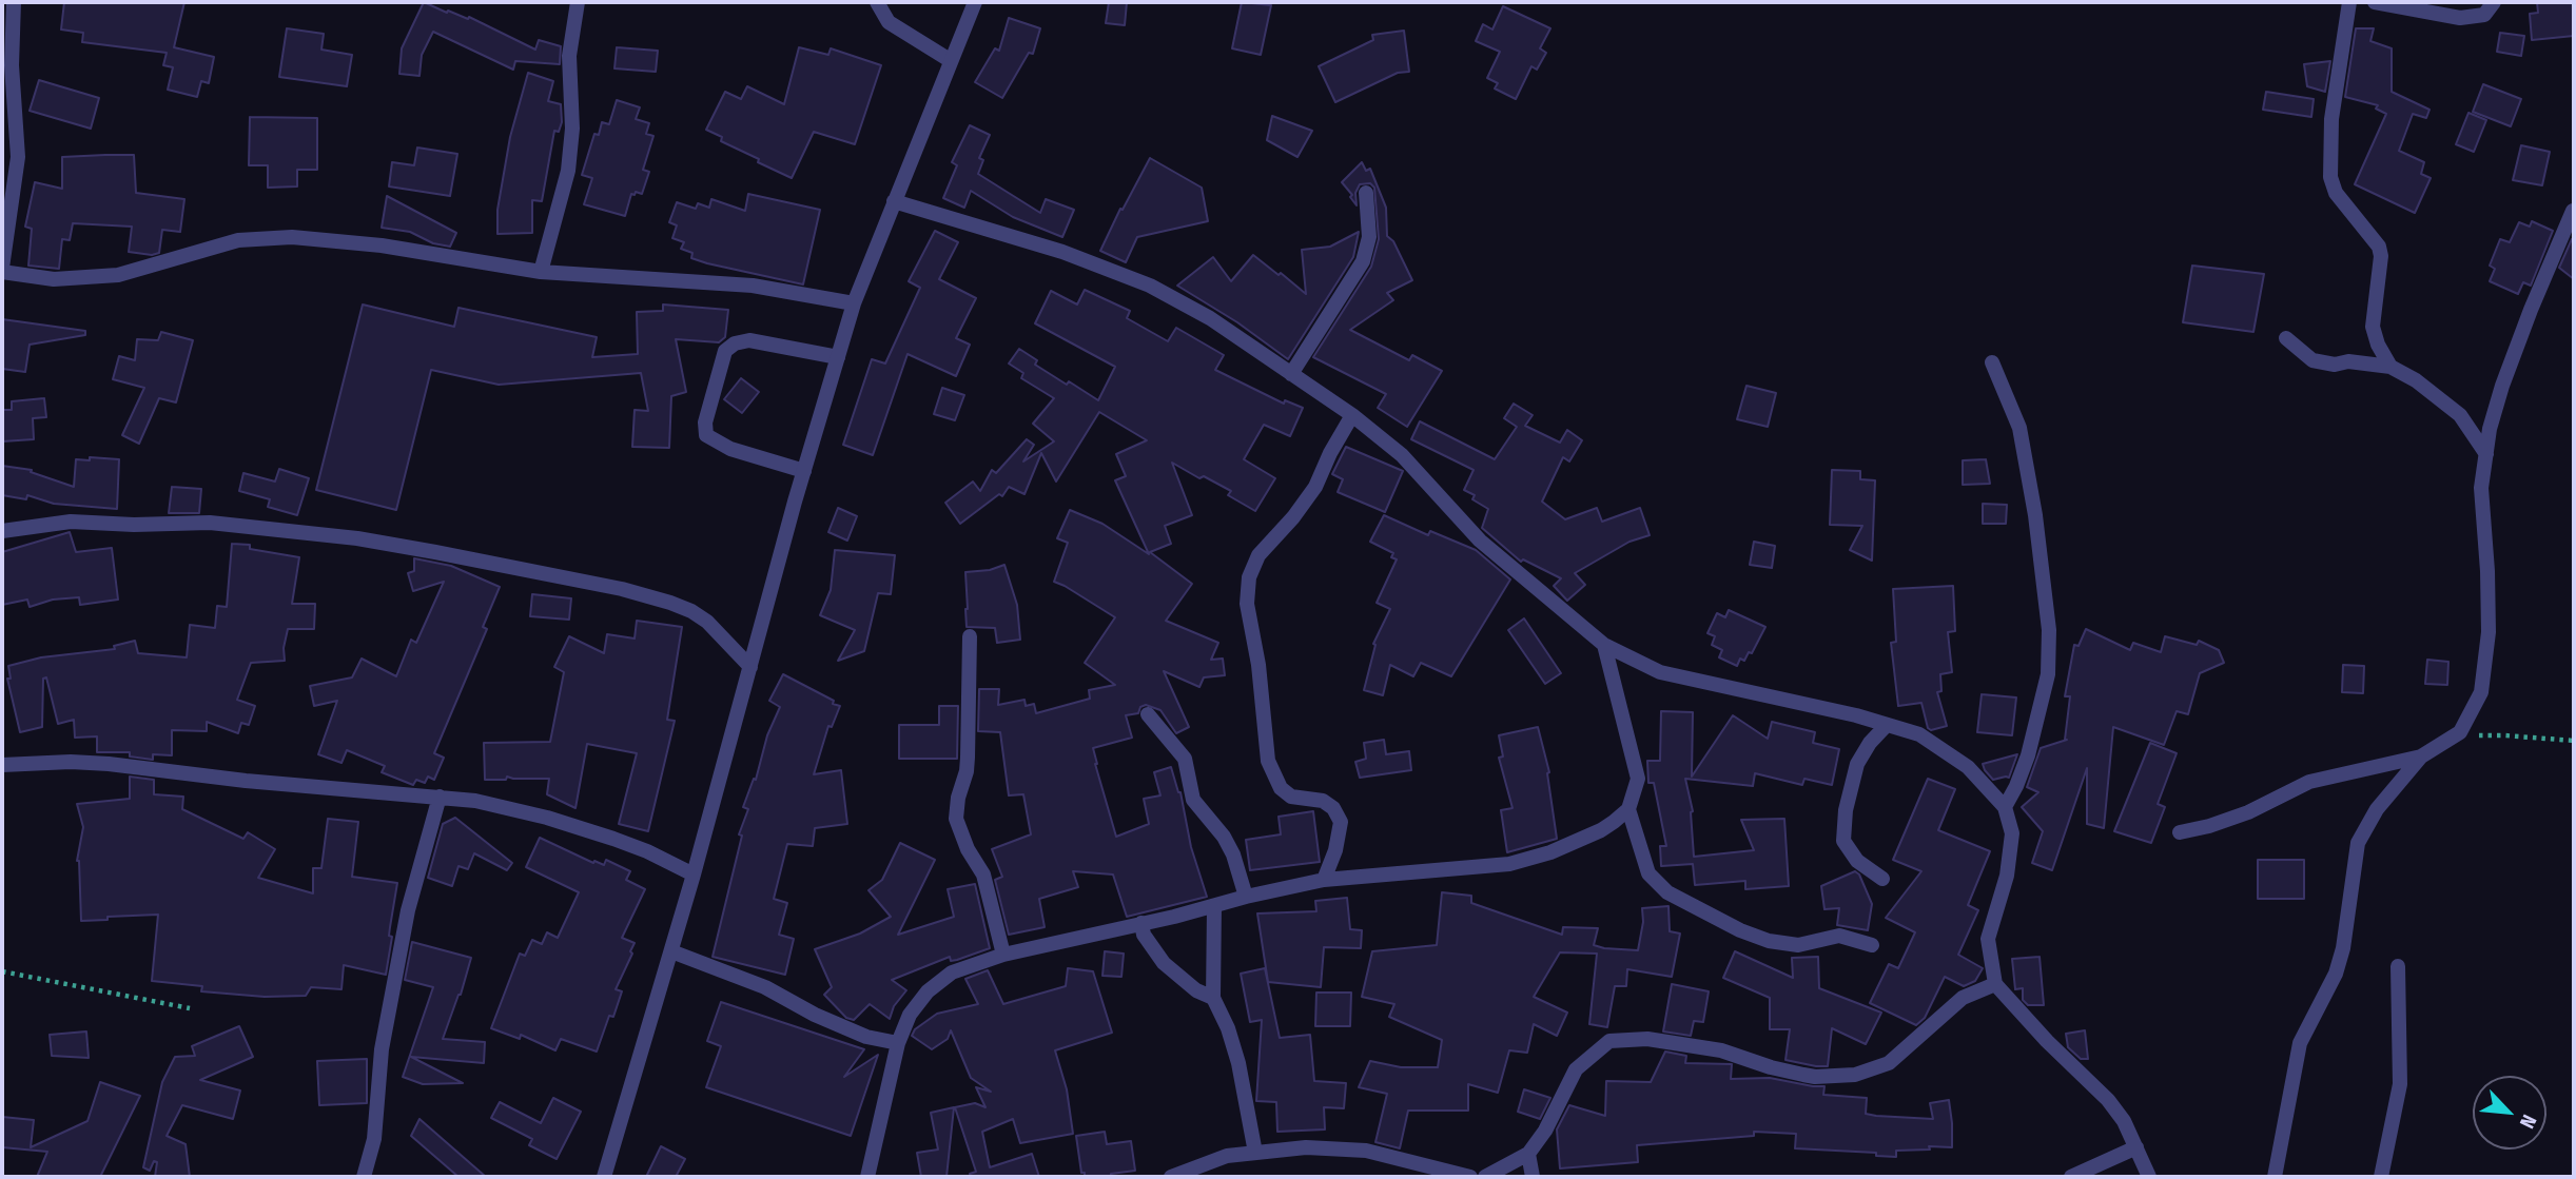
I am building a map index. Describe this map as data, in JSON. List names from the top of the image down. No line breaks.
{"north":"bottom right"}
